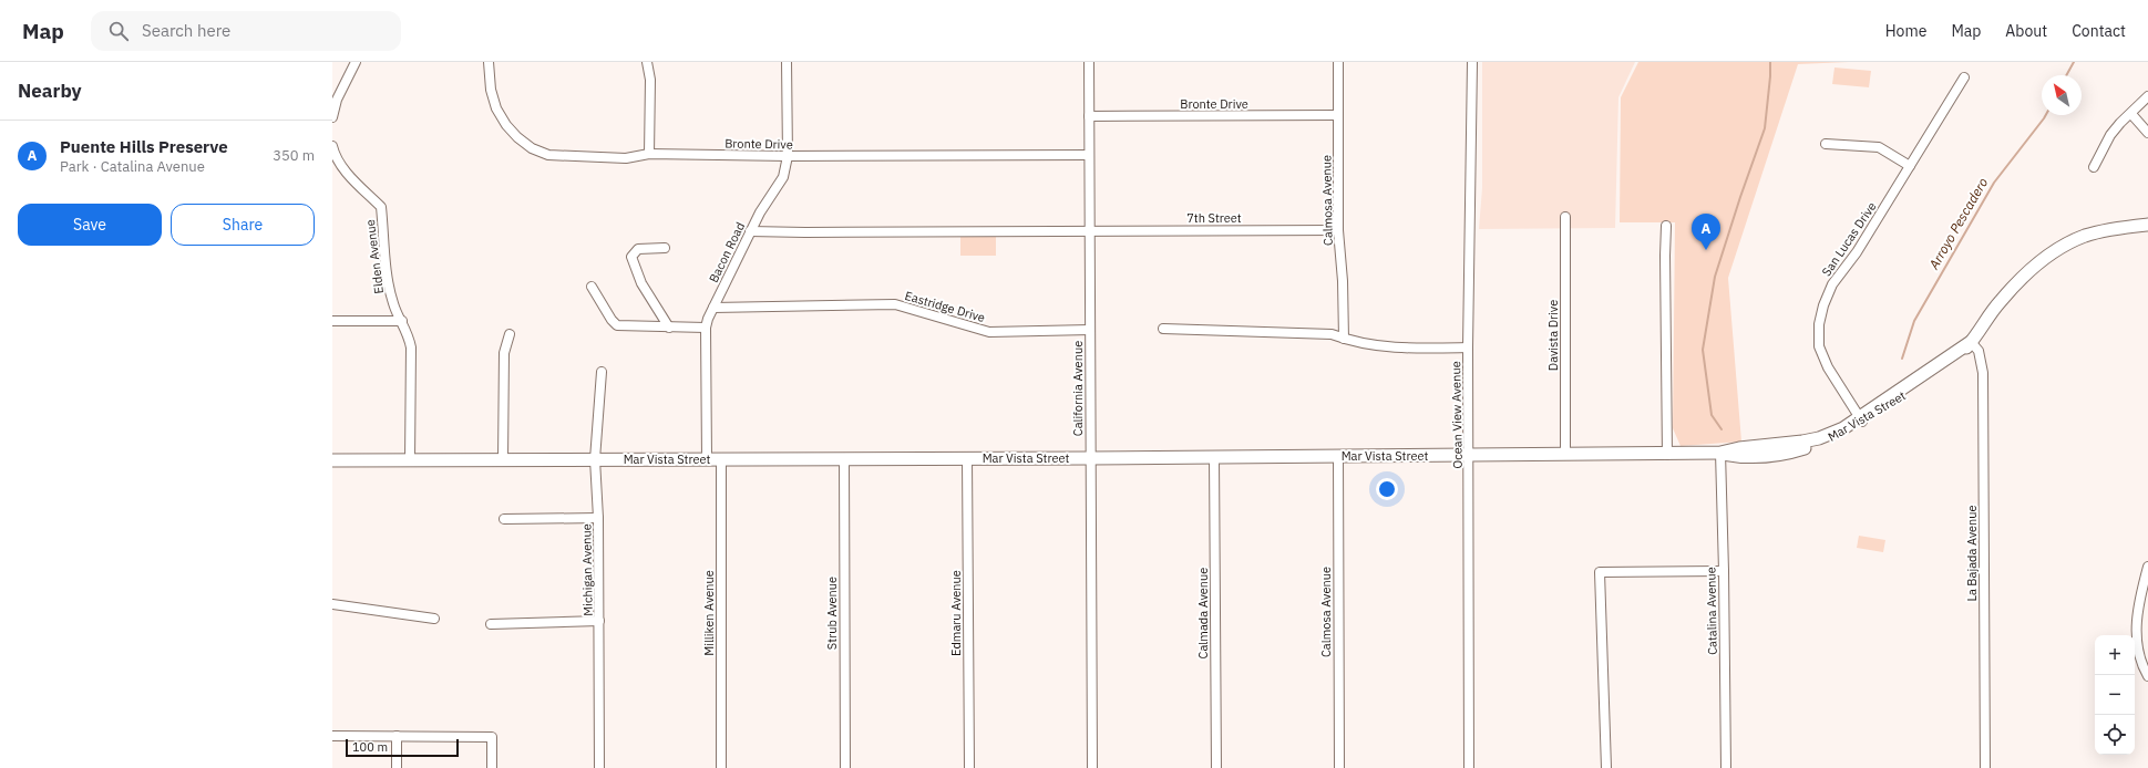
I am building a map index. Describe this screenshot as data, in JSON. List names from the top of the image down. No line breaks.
{"streets":{"street":["Bronte Drive","Calmosa Avenue","7th Street","San Lucas Drive","Bacon Road","Elden Avenue","Eastridge Drive","Davista Drive","California Avenue","Ocean View Avenue","Mar Vista Street","La Bajada Avenue","Michigan Avenue","Catalina Avenue","Milliken Avenue","Strub Avenue","Edmaru Avenue","Calmada Avenue"]},"crossings":[["Bronte Drive","Calmosa Avenue"],["Bronte Drive","Bacon Road"],["Bronte Drive","California Avenue"],["Calmosa Avenue","7th Street"],["Calmosa Avenue","Mar Vista Street"],["7th Street","Bacon Road"],["7th Street","California Avenue"],["San Lucas Drive","Mar Vista Street"],["Bacon Road","Eastridge Drive"],["Bacon Road","Mar Vista Street"],["Elden Avenue","Mar Vista Street"],["Eastridge Drive","California Avenue"],["Davista Drive","Mar Vista Street"],["California Avenue","Mar Vista Street"],["Ocean View Avenue","Mar Vista Street"],["Mar Vista Street","La Bajada Avenue"],["Mar Vista Street","Michigan Avenue"],["Mar Vista Street","Catalina Avenue"],["Mar Vista Street","Milliken Avenue"],["Mar Vista Street","Strub Avenue"],["Mar Vista Street","Edmaru Avenue"],["Mar Vista Street","Calmada Avenue"]],"water":["Arroyo Pescadero"],"scale_bar":"100 m","north":"top left","page":{"header":"Map","search":"Search here","nav":["Home","Map","About","Contact"],"heading":"Nearby","list":[{"mark":"A","name":"Puente Hills Preserve","note":"Park · Catalina Avenue","value":"350 m"}],"buttons":["Save","Share"],"pins":"A","map_buttons":["+","−"],"scale":"100 m"}}
